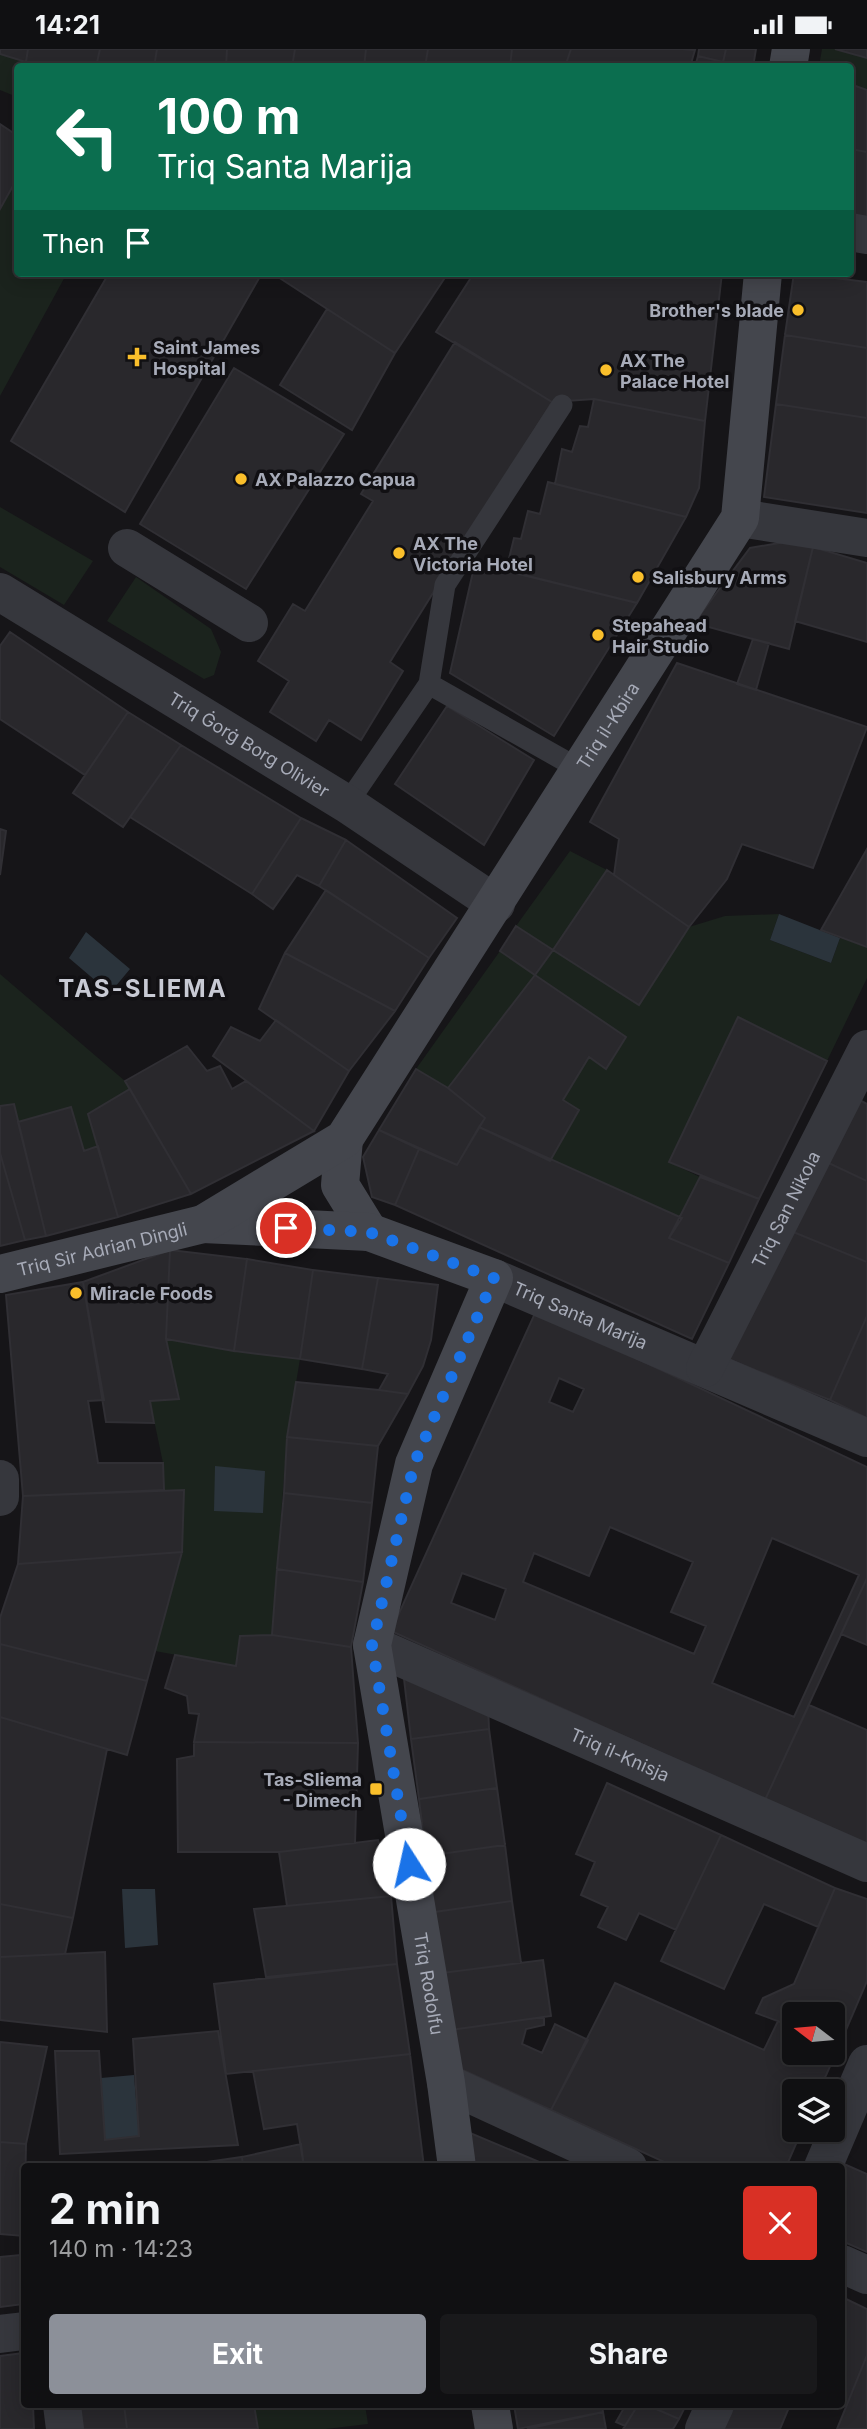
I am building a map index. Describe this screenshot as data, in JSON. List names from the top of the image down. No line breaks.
{"streets":{"street":["Triq il-Kbira","Triq Ġorġ Borg Olivier","Triq San Nikola","Triq Sir Adrian Dingli","Triq Santa Marija","Triq il-Knisja","Triq Rodolfu"]},"crossings":[["Triq il-Kbira","Triq Ġorġ Borg Olivier"],["Triq il-Kbira","Triq Sir Adrian Dingli"],["Triq il-Kbira","Triq Santa Marija"],["Triq San Nikola","Triq Santa Marija"],["Triq Sir Adrian Dingli","Triq Santa Marija"],["Triq Santa Marija","Triq Rodolfu"],["Triq il-Knisja","Triq Rodolfu"]],"districts":["TAS-SLIEMA"],"places":{"other":["Brother's blade","AX The Palace Hotel","AX Palazzo Capua","AX The Victoria Hotel","Salisbury Arms","Stepahead Hair Studio","Miracle Foods"],"health":["Saint James Hospital"],"transit":["Tas-Sliema - Dimech"]},"north":"left","page":{"status":"14:21","turn":["100 m","Triq Santa Marija"],"then":"Then","heading":["2 min","140 m · 14:23"],"buttons":["Exit","Share"]}}
